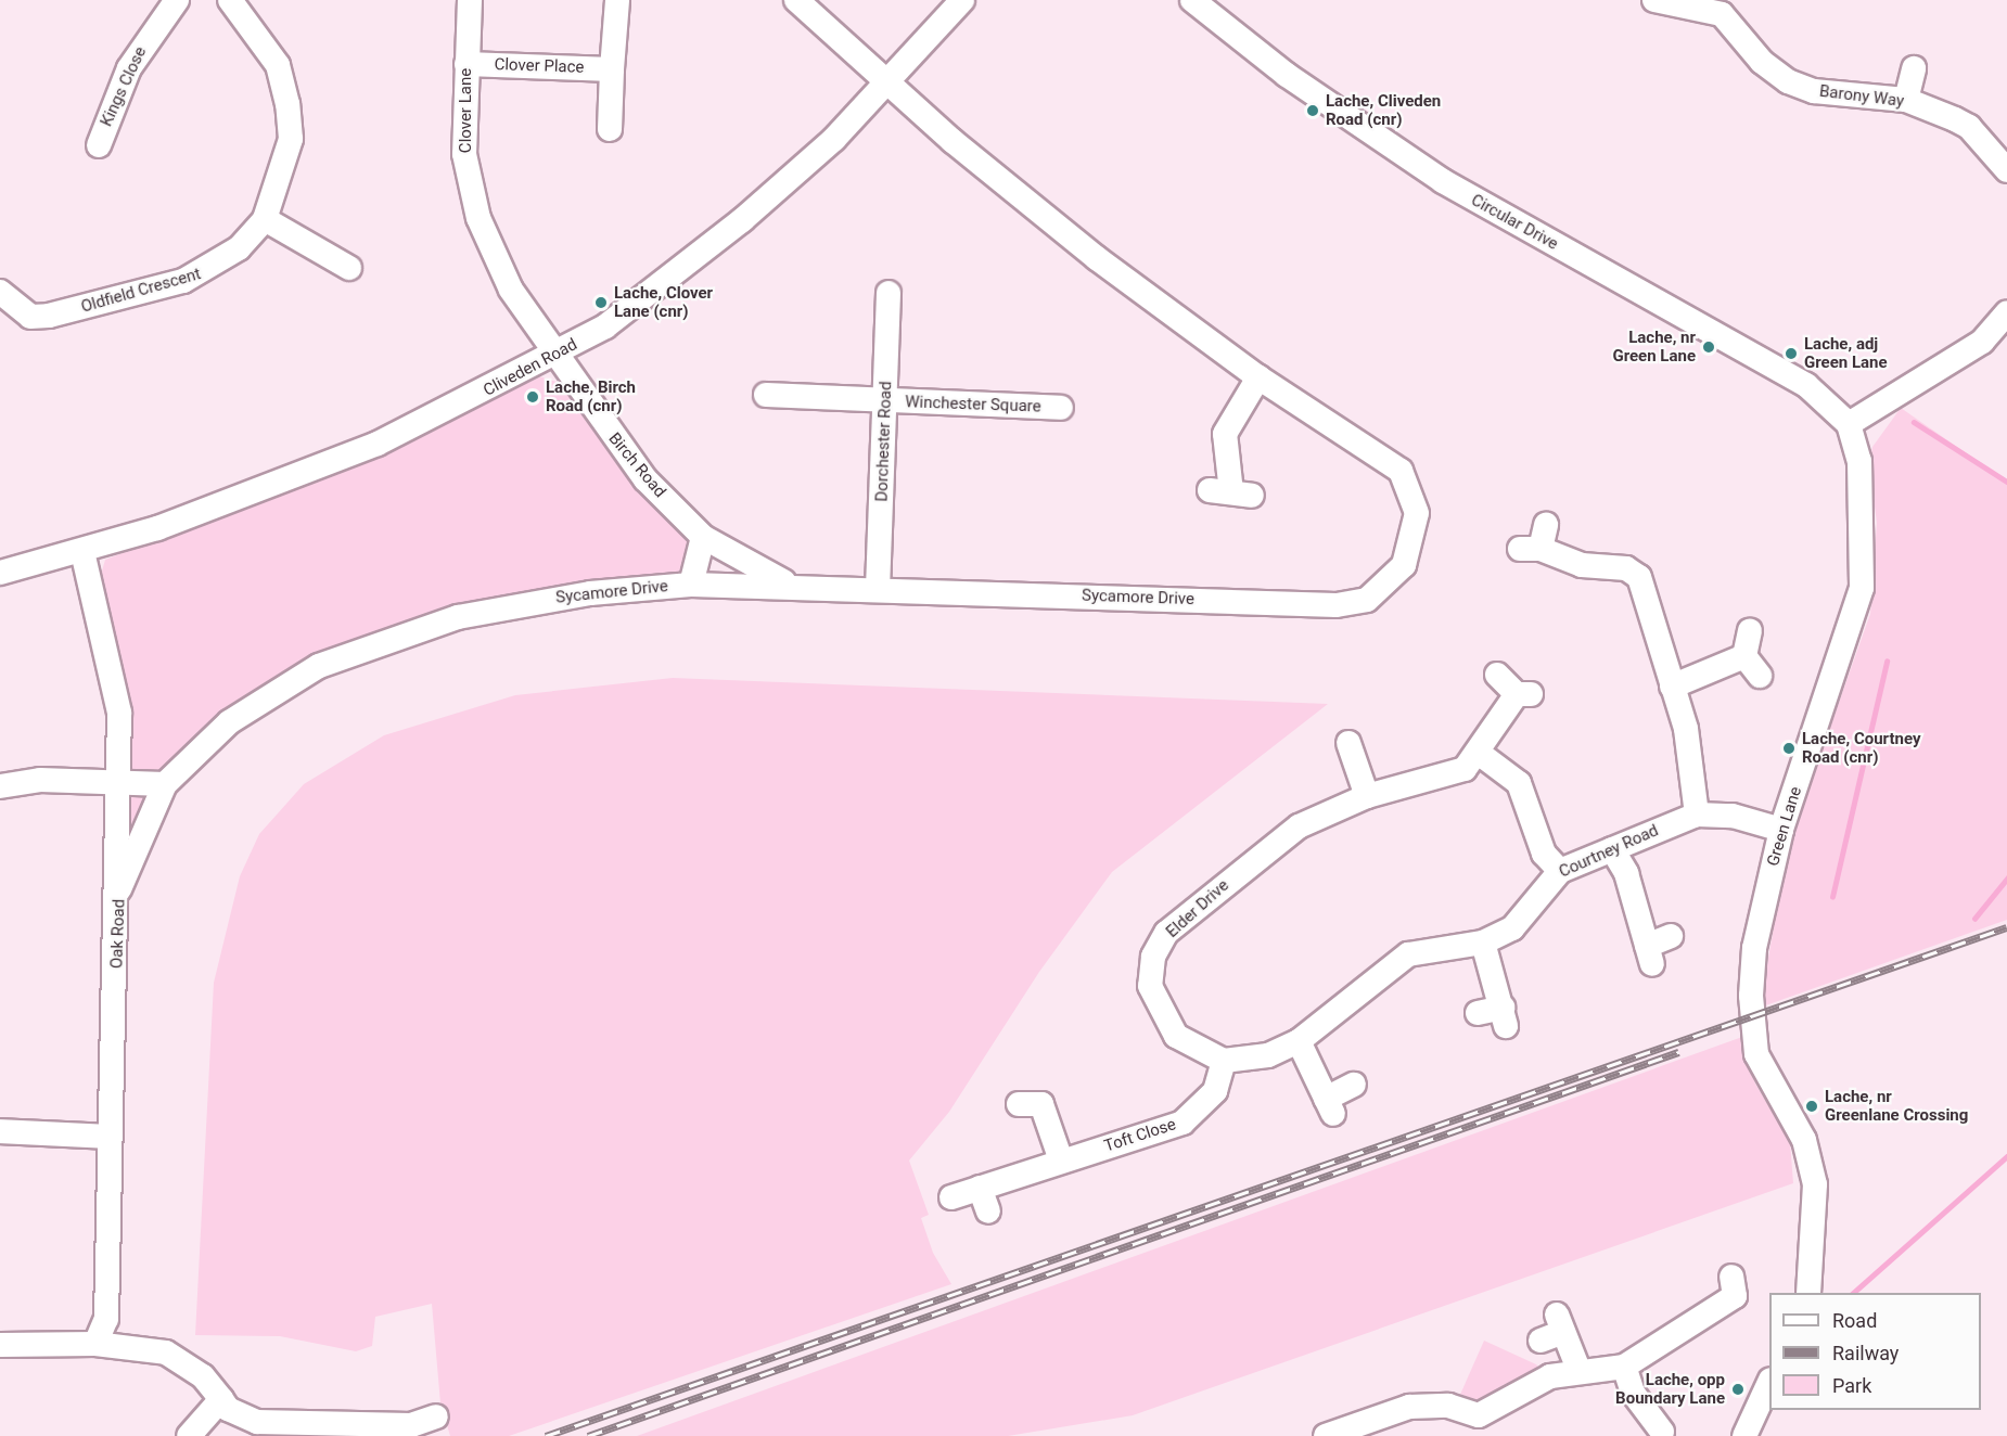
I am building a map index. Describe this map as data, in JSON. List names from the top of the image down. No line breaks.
{"streets":{"street":["Clover Place","Kings Close","Barony Way","Clover Lane","Circular Drive","Oldfield Crescent","Cliveden Road","Winchester Square","Dorchester Road","Birch Road","Sycamore Drive","Green Lane","Courtney Road","Elder Drive","Oak Road","Toft Close"]},"crossings":[["Clover Place","Clover Lane"],["Clover Lane","Cliveden Road"],["Clover Lane","Birch Road"],["Circular Drive","Green Lane"],["Cliveden Road","Birch Road"],["Cliveden Road","Sycamore Drive"],["Cliveden Road","Oak Road"],["Winchester Square","Dorchester Road"],["Dorchester Road","Sycamore Drive"],["Birch Road","Sycamore Drive"],["Sycamore Drive","Oak Road"],["Green Lane","Courtney Road"],["Courtney Road","Elder Drive"],["Courtney Road","Toft Close"],["Elder Drive","Toft Close"]],"places":["Lache, Cliveden Road (cnr)","Lache, Clover Lane (cnr)","Lache, nr Green Lane","Lache, adj Green Lane","Lache, Birch Road (cnr)","Lache, Courtney Road (cnr)","Lache, nr Greenlane Crossing","Lache, opp Boundary Lane"],"legend":["Road","Railway","Park"]}
